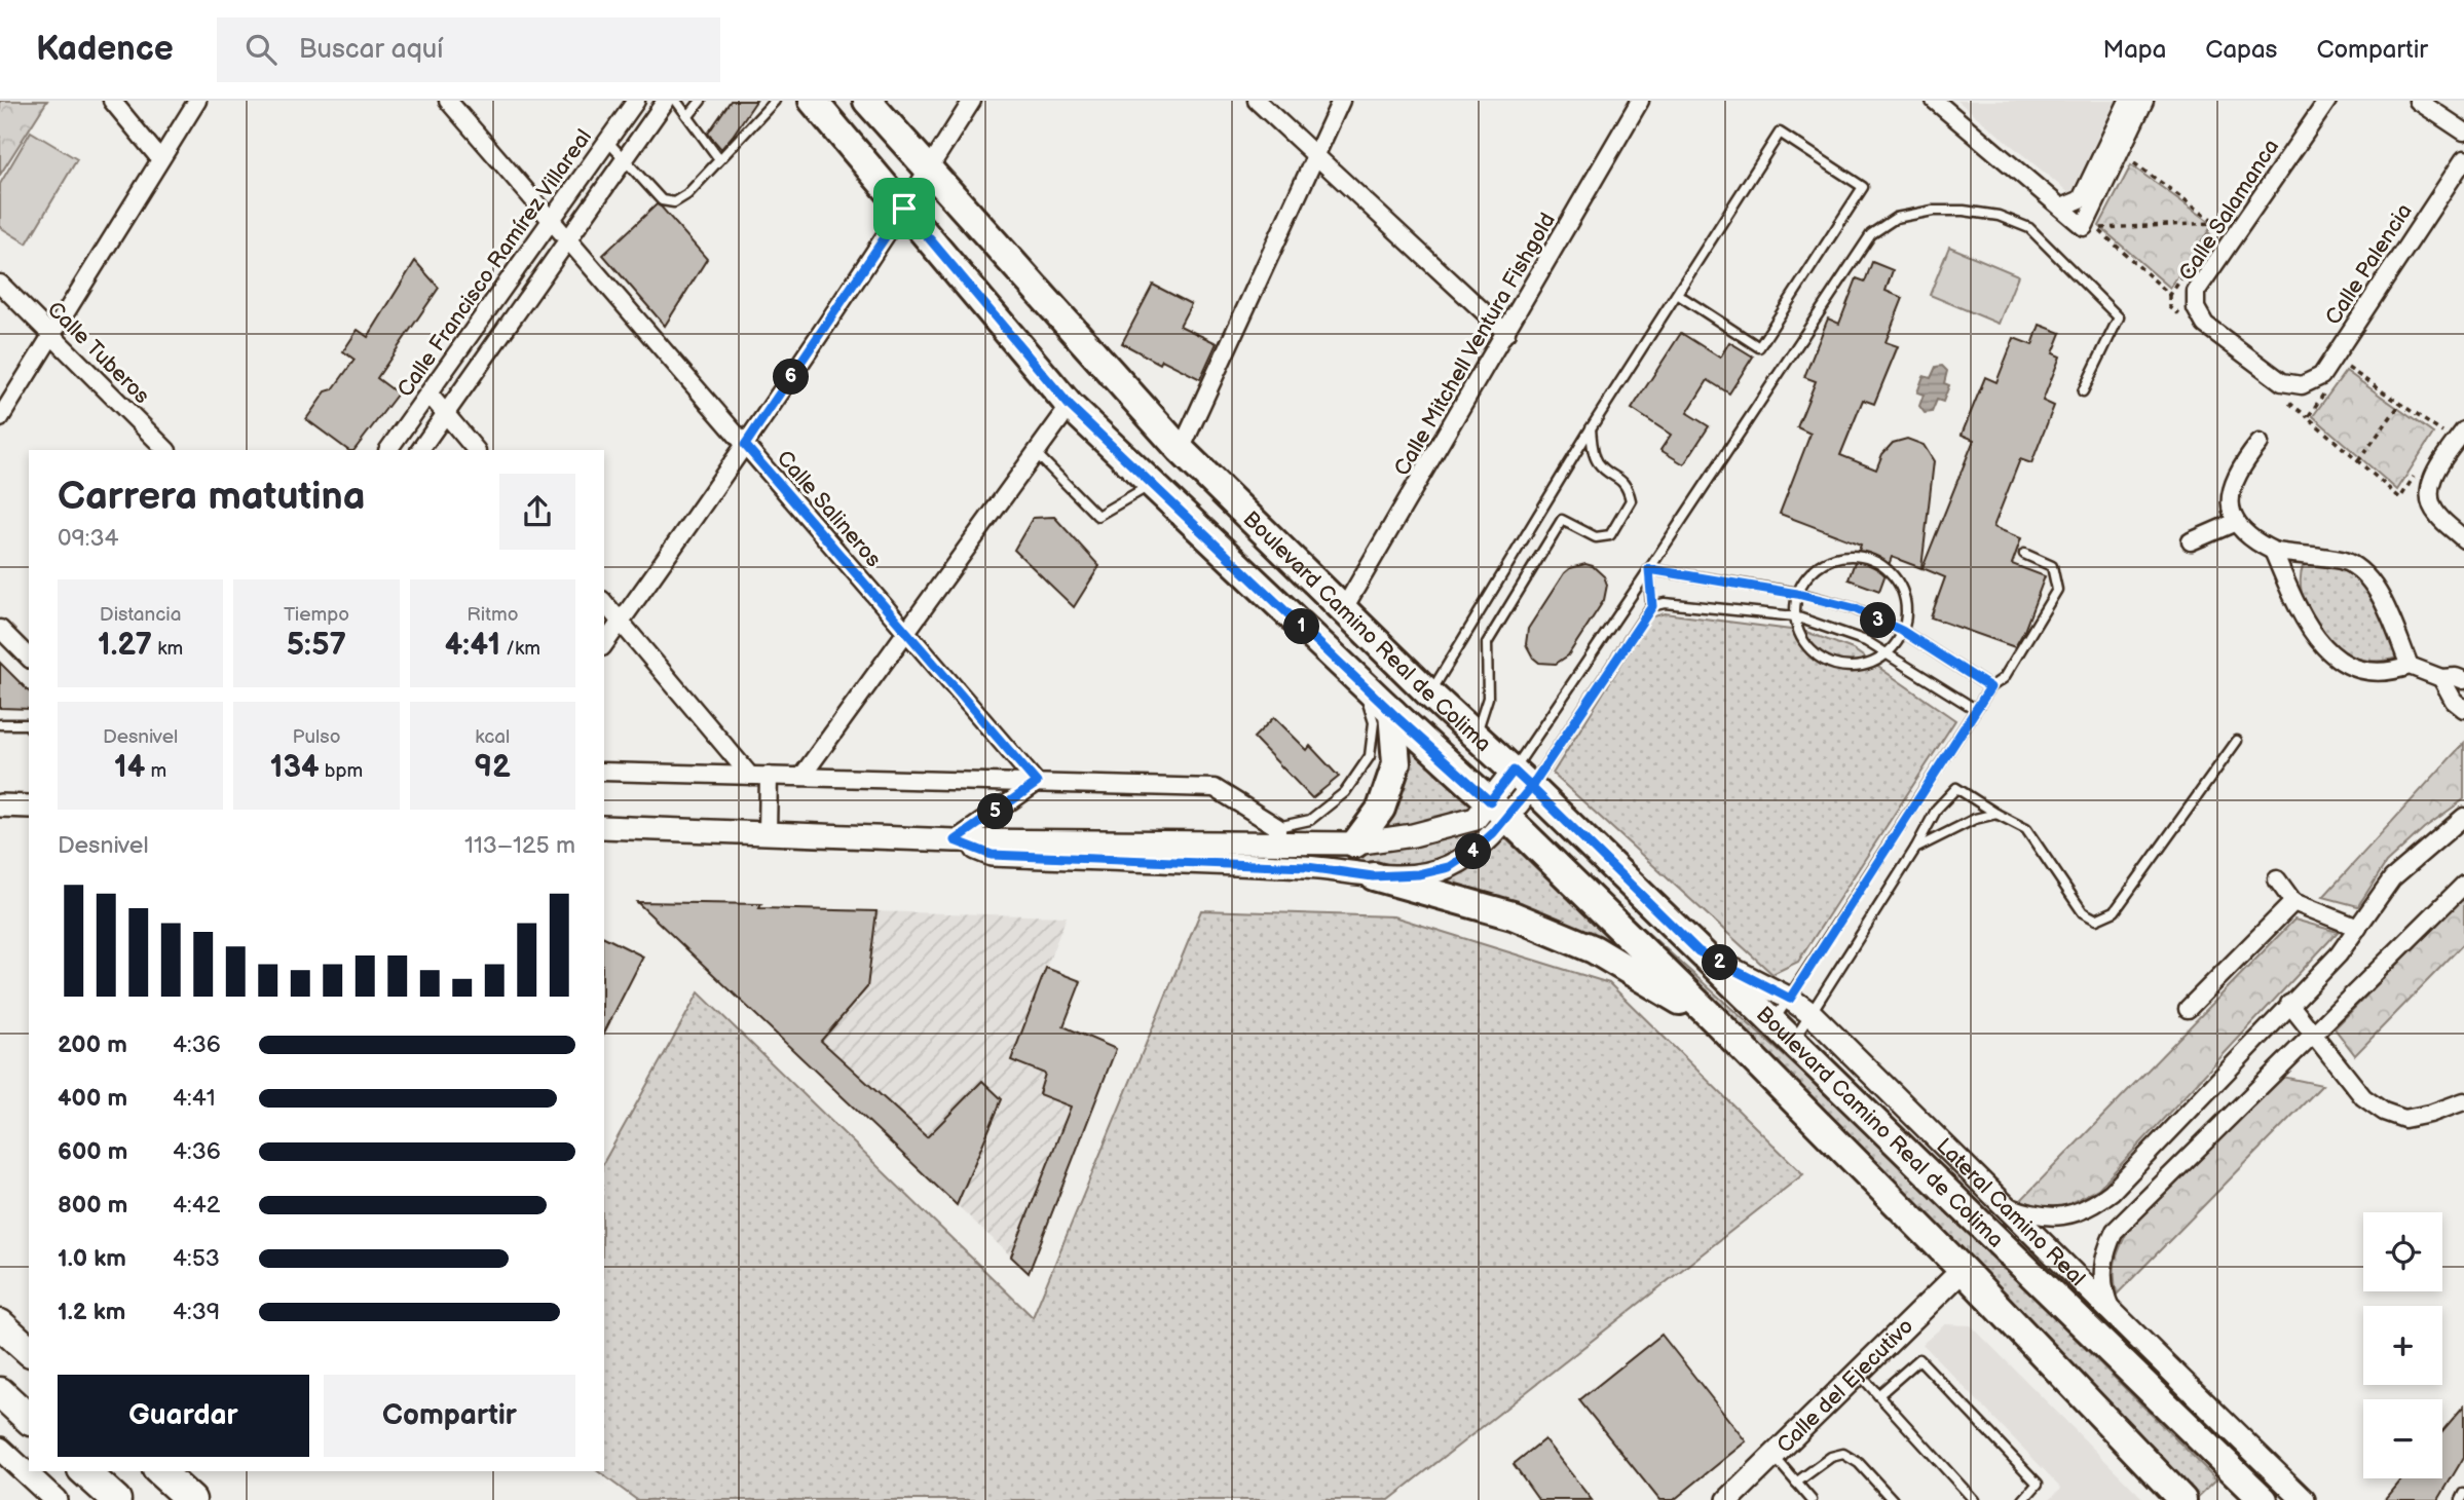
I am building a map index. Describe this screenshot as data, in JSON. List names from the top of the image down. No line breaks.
{"streets":{"main road":["Boulevard Camino Real de Colima"],"street":["Calle Salamanca","Calle Francisco Ramírez Villareal","Calle Palencia","Calle Mitchell Ventura Fishgold","Calle Tuberos","Calle Salineros","Lateral Camino Real","Calle del Ejecutivo"]},"crossings":[["Calle Salamanca","Calle Palencia"],["Calle Francisco Ramírez Villareal","Calle Salineros"],["Calle Mitchell Ventura Fishgold","Boulevard Camino Real de Colima"],["Boulevard Camino Real de Colima","Lateral Camino Real"],["Boulevard Camino Real de Colima","Calle del Ejecutivo"]],"page":{"header":"Kadence","search":"Buscar aquí","nav":["Mapa","Capas","Compartir"],"pins":["6","3","1","5","4","2"],"heading":["Carrera matutina","09:34"],"stats":[["Distancia","1.27 km"],["Tiempo","5:57"],["Ritmo","4:41 /km"],["Desnivel","14 m"],["Pulso","134 bpm"],["kcal","92"]],"chart":["Desnivel","113–125 m"],"list":[{"name":"200 m","note":"4:36"},{"name":"400 m","note":"4:41"},{"name":"600 m","note":"4:36"},{"name":"800 m","note":"4:42"},{"name":"1.0 km","note":"4:53"},{"name":"1.2 km","note":"4:39"}],"map_buttons":["+","−"],"buttons":["Guardar","Compartir"]}}
